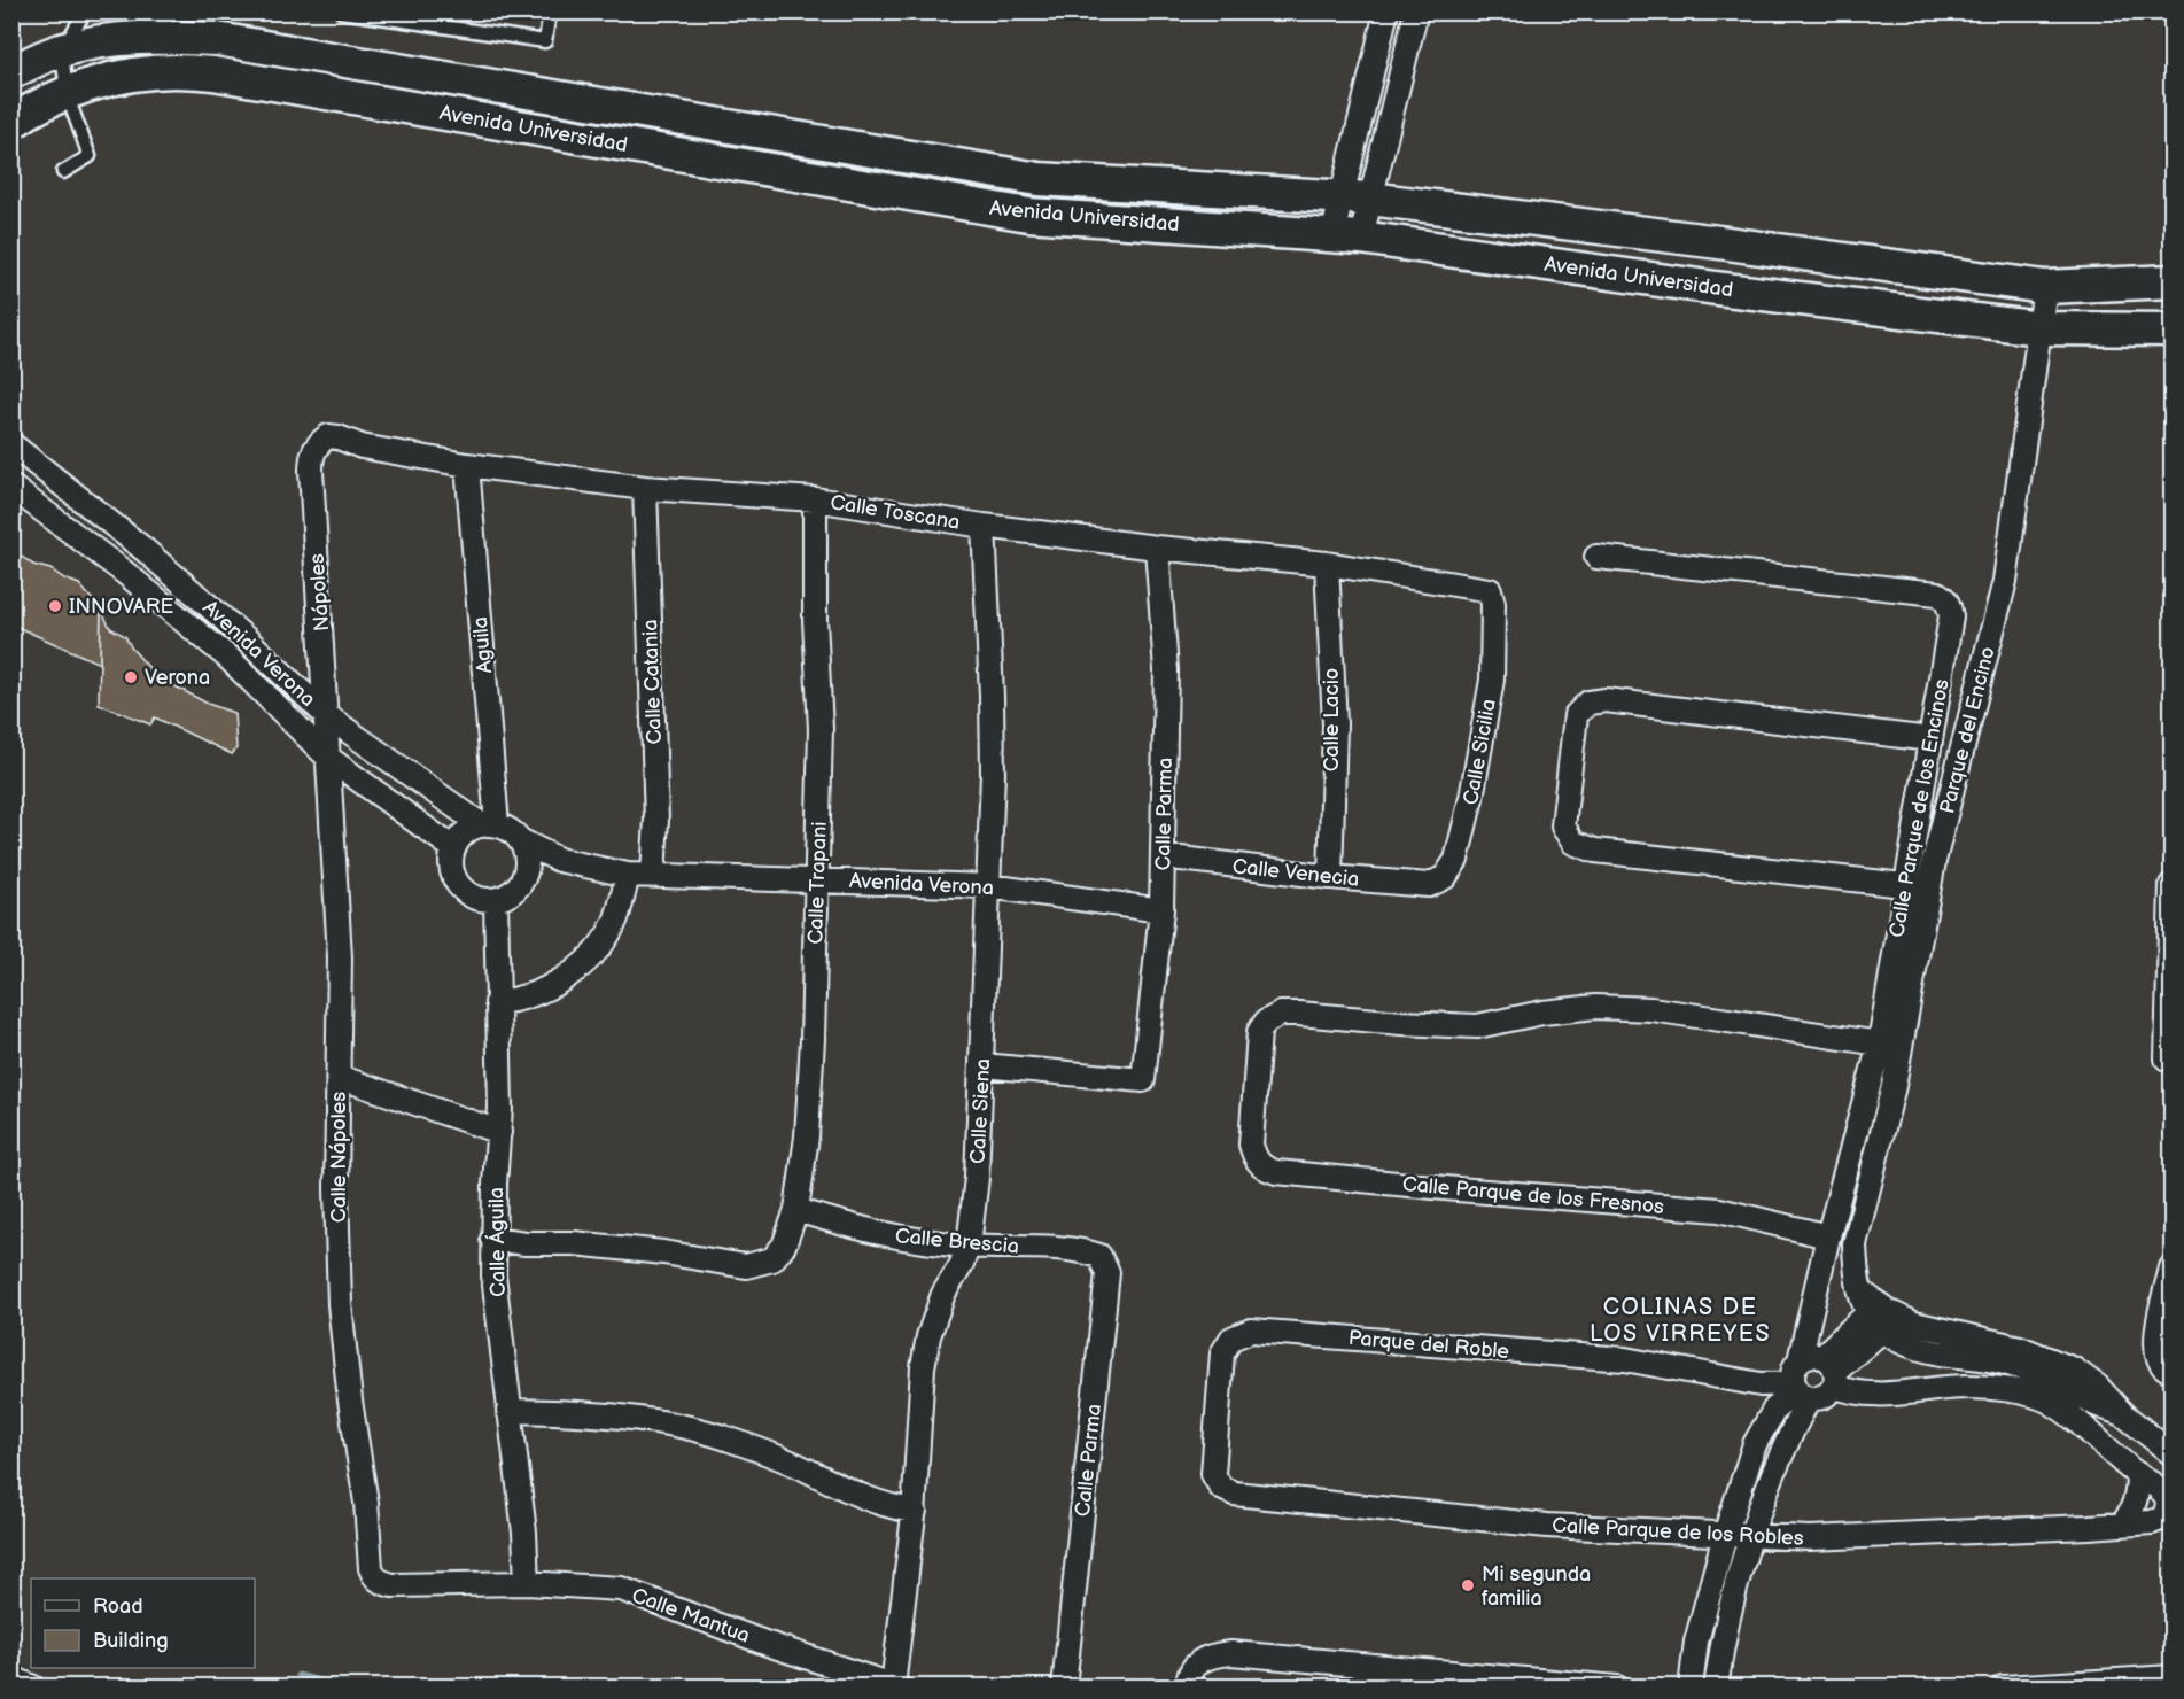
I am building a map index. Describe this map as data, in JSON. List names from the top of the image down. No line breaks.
{"streets":{"main road":["Avenida Universidad"],"street":["Calle Toscana","Nápoles","Aguila","Avenida Verona","Calle Catania","Calle Lacio","Parque del Encino","Calle Sicilia","Calle Parque de los Encinos","Calle Parma","Calle Venecia","Calle Trapani","Calle Siena","Calle Nápoles","Calle Parque de los Fresnos","Calle Brescia","Calle Águila","Parque del Roble","Calle Parque de los Robles","Calle Mantua"]},"crossings":[["Avenida Universidad","Parque del Encino"],["Calle Toscana","Nápoles"],["Calle Toscana","Aguila"],["Calle Toscana","Calle Catania"],["Calle Toscana","Calle Lacio"],["Calle Toscana","Calle Sicilia"],["Calle Toscana","Calle Parma"],["Calle Toscana","Calle Trapani"],["Calle Toscana","Calle Siena"],["Nápoles","Avenida Verona"],["Nápoles","Calle Nápoles"],["Aguila","Avenida Verona"],["Aguila","Calle Águila"],["Avenida Verona","Calle Catania"],["Avenida Verona","Calle Parma"],["Avenida Verona","Calle Trapani"],["Avenida Verona","Calle Siena"],["Avenida Verona","Calle Nápoles"],["Avenida Verona","Calle Águila"],["Calle Lacio","Calle Venecia"],["Calle Sicilia","Calle Venecia"],["Calle Parque de los Encinos","Calle Parque de los Fresnos"],["Calle Parque de los Encinos","Parque del Roble"],["Calle Parma","Calle Venecia"],["Calle Parma","Calle Siena"],["Calle Parma","Calle Brescia"],["Calle Trapani","Calle Brescia"],["Calle Trapani","Calle Águila"],["Calle Siena","Calle Brescia"],["Calle Siena","Calle Mantua"],["Calle Nápoles","Calle Mantua"],["Calle Águila","Calle Mantua"],["Parque del Roble","Calle Parque de los Robles"]],"districts":["COLINAS DE LOS VIRREYES"],"places":["INNOVARE","Verona","Mi segunda familia"],"legend":["Road","Building"]}
